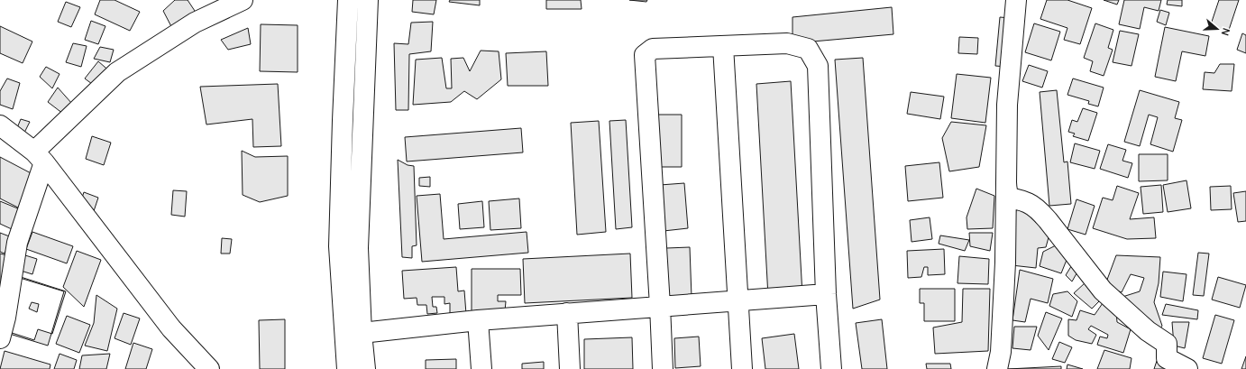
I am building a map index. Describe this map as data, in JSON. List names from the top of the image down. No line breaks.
{"north":"right"}
